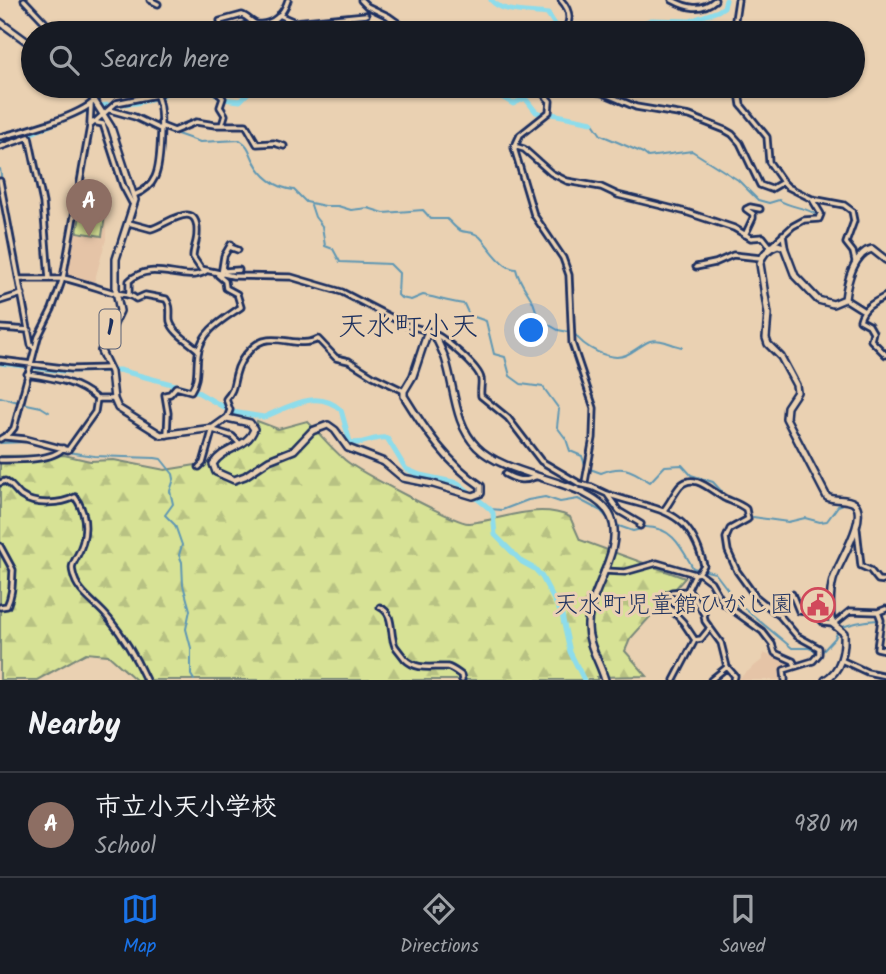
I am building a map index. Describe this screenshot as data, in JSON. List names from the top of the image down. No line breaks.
{"streets":{"main road":["1"]},"districts":["天水町小天"],"places":{"public building":["天水町児童館ひがし園"]},"page":{"search":"Search here","pins":"A","heading":"Nearby","list":[{"mark":"A","name":"市立小天小学校","note":"School","value":"980 m"}],"nav":["Map","Directions","Saved"]}}
